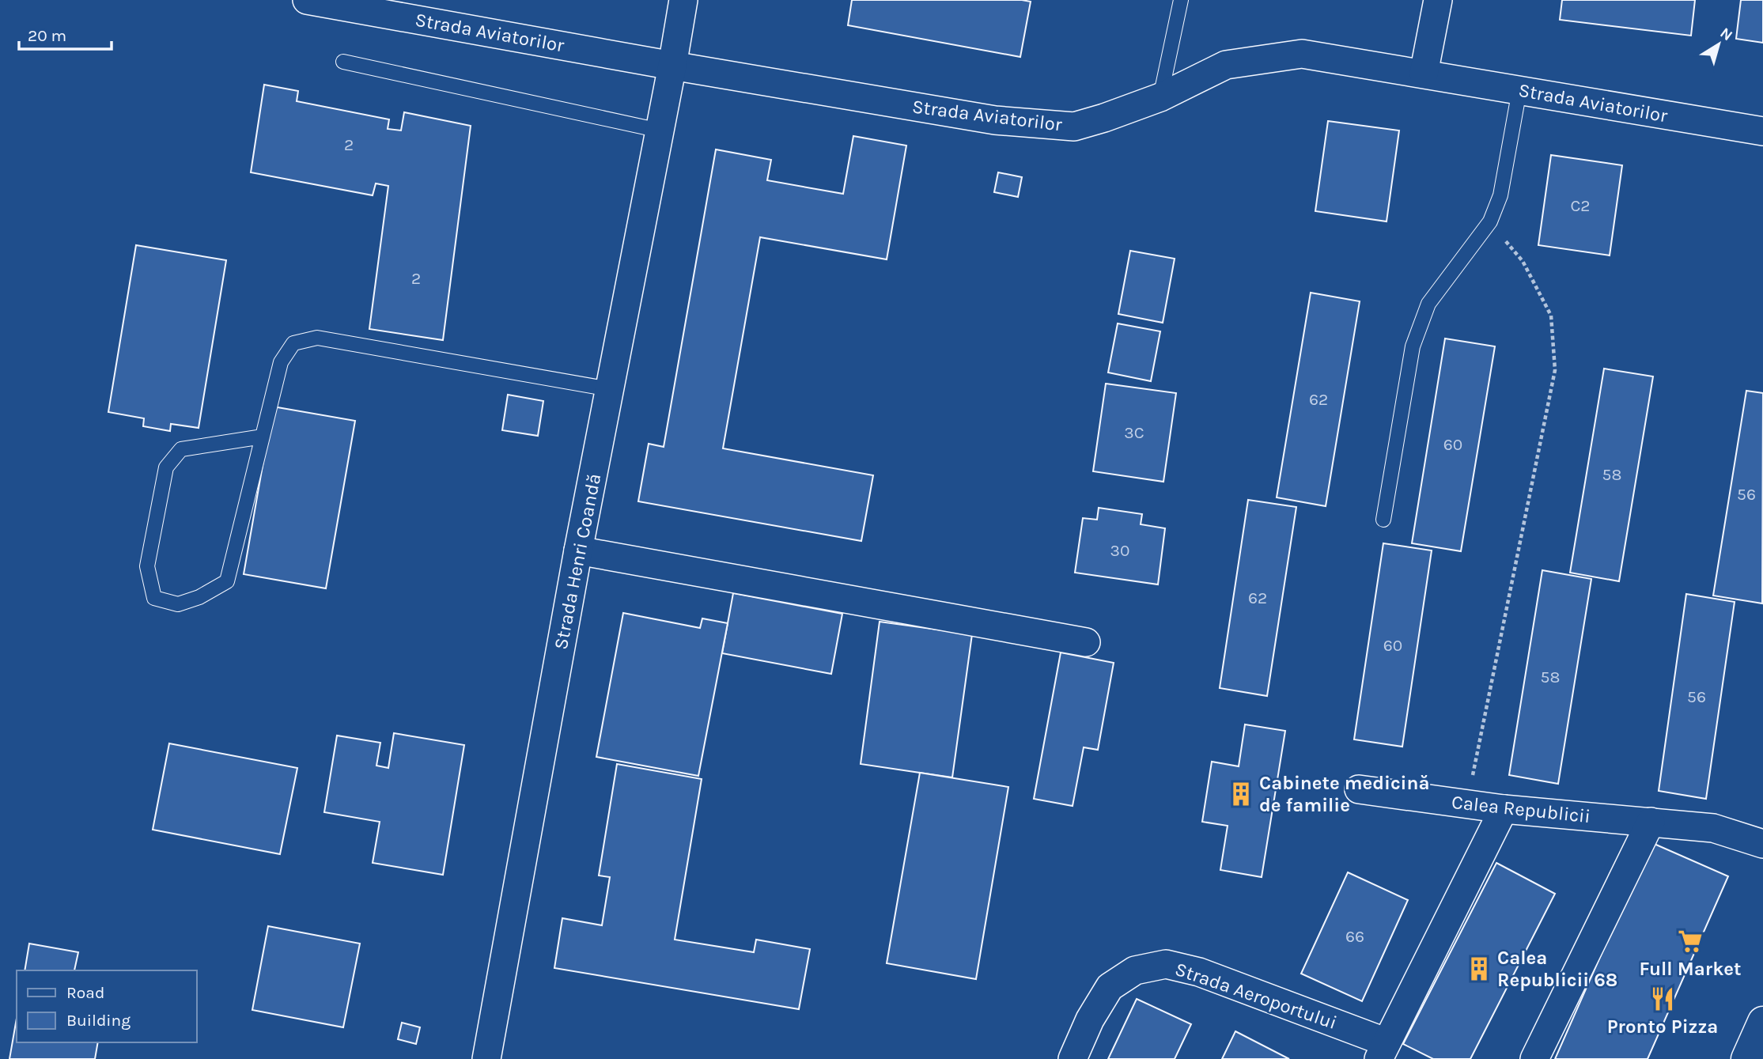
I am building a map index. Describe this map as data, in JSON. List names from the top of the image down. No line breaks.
{"streets":{"street":["Strada Aviatorilor","Strada Henri Coandă","Calea Republicii","Strada Aeroportului"]},"crossings":[["Strada Aviatorilor","Strada Henri Coandă"]],"places":{"building":["Cabinete medicină de familie","Calea Republicii 68"],"supermarket":["Full Market"],"restaurant":["Pronto Pizza"]},"house_numbers":["2","C2","2","62","3C","60","58","56","30","62","60","58","56","66"],"legend":["Road","Building"],"scale_bar":"20 m","north":"top right"}
